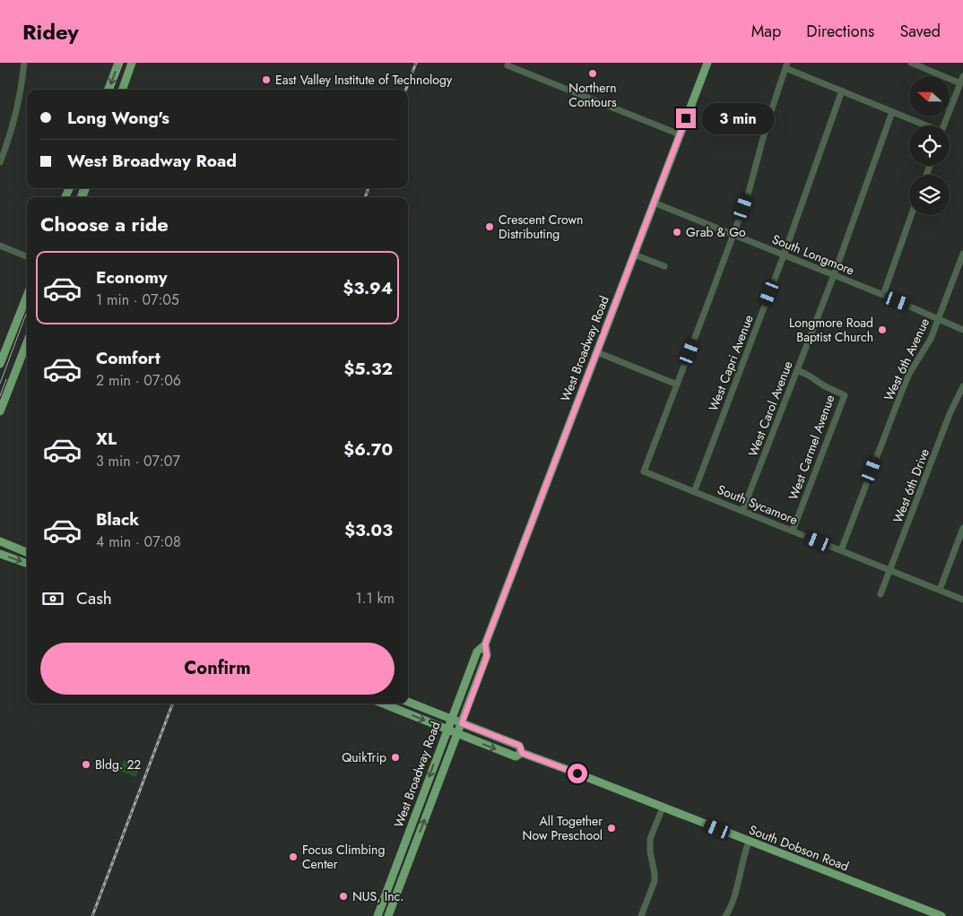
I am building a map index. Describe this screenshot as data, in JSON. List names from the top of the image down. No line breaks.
{"streets":{"main road":["West Broadway Road","South Dobson Road"],"street":["South Longmore","West 6th Avenue","West Capri Avenue","West Carol Avenue","West Carmel Avenue","West 6th Drive","South Sycamore"]},"crossings":[["South Longmore","West Broadway Road"],["South Longmore","West 6th Avenue"],["South Longmore","West Capri Avenue"],["South Longmore","West Carol Avenue"],["West Broadway Road","South Dobson Road"],["West 6th Avenue","South Sycamore"],["West Capri Avenue","South Sycamore"],["West Carol Avenue","West Carmel Avenue"],["West Carol Avenue","South Sycamore"],["West Carmel Avenue","South Sycamore"],["West 6th Drive","South Sycamore"]],"places":["Northern Contours","East Valley Institute of Technology","Crescent Crown Distributing","Grab & Go","Longmore Road Baptist Church","QuikTrip","Bldg. 22","All Together Now Preschool","Focus Climbing Center","NUS, Inc."],"north":"left","page":{"header":"Ridey","nav":["Map","Directions","Saved"],"banner":["Long Wong's","West Broadway Road"],"bubble":"3 min","heading":"Choose a ride","list":[{"name":"Economy","note":"1 min · 07:05","value":"$3.94"},{"name":"Comfort","note":"2 min · 07:06","value":"$5.32"},{"name":"XL","note":"3 min · 07:07","value":"$6.70"},{"name":"Black","note":"4 min · 07:08","value":"$3.03"}],"pay":["Cash","1.1 km"],"buttons":"Confirm"}}
